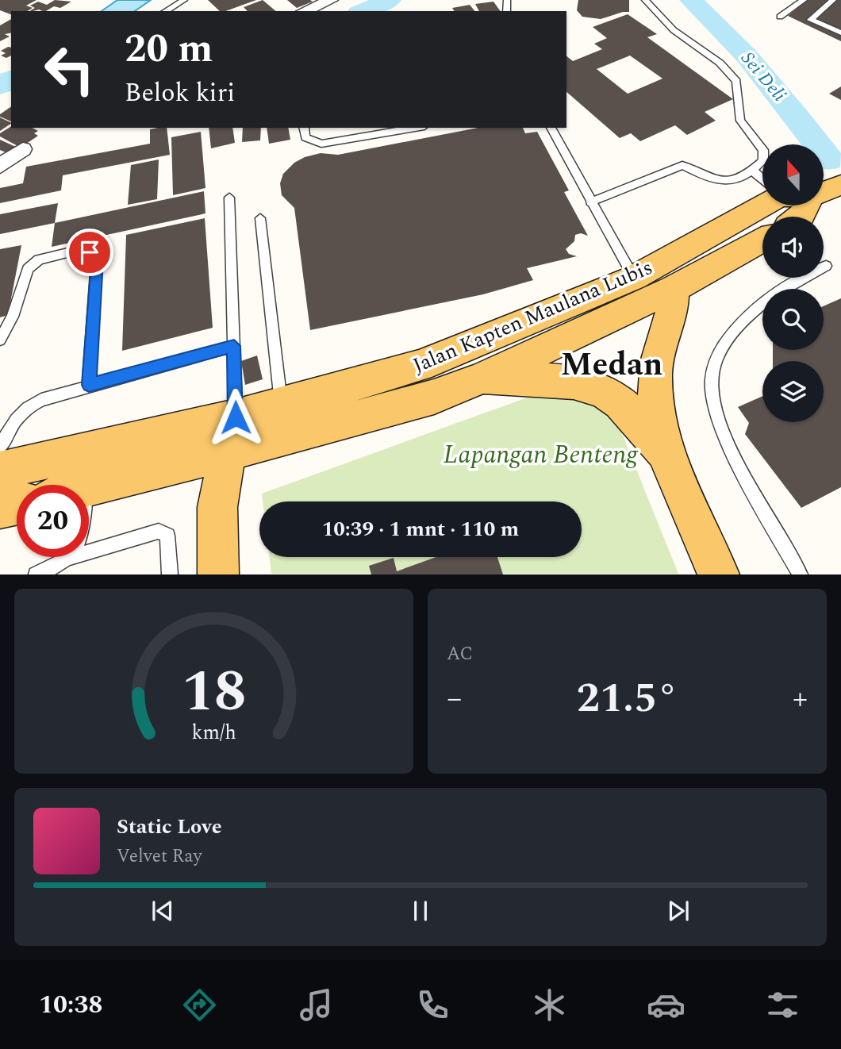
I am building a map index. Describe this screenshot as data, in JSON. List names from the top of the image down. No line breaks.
{"streets":{"main road":["Jalan Kapten Maulana Lubis"]},"districts":["Medan"],"water":["Sei Deli"],"parks":["Lapangan Benteng"],"north":"top","page":{"turn":["20 m","Belok kiri"],"limit":"20","trip":"10:39 · 1 mnt · 110 m","tile":"AC","heat":["−","21.5°","+"],"song":["Static Love","Velvet Ray"],"tabs":"10:38","gauge":["18","km/h"]}}
